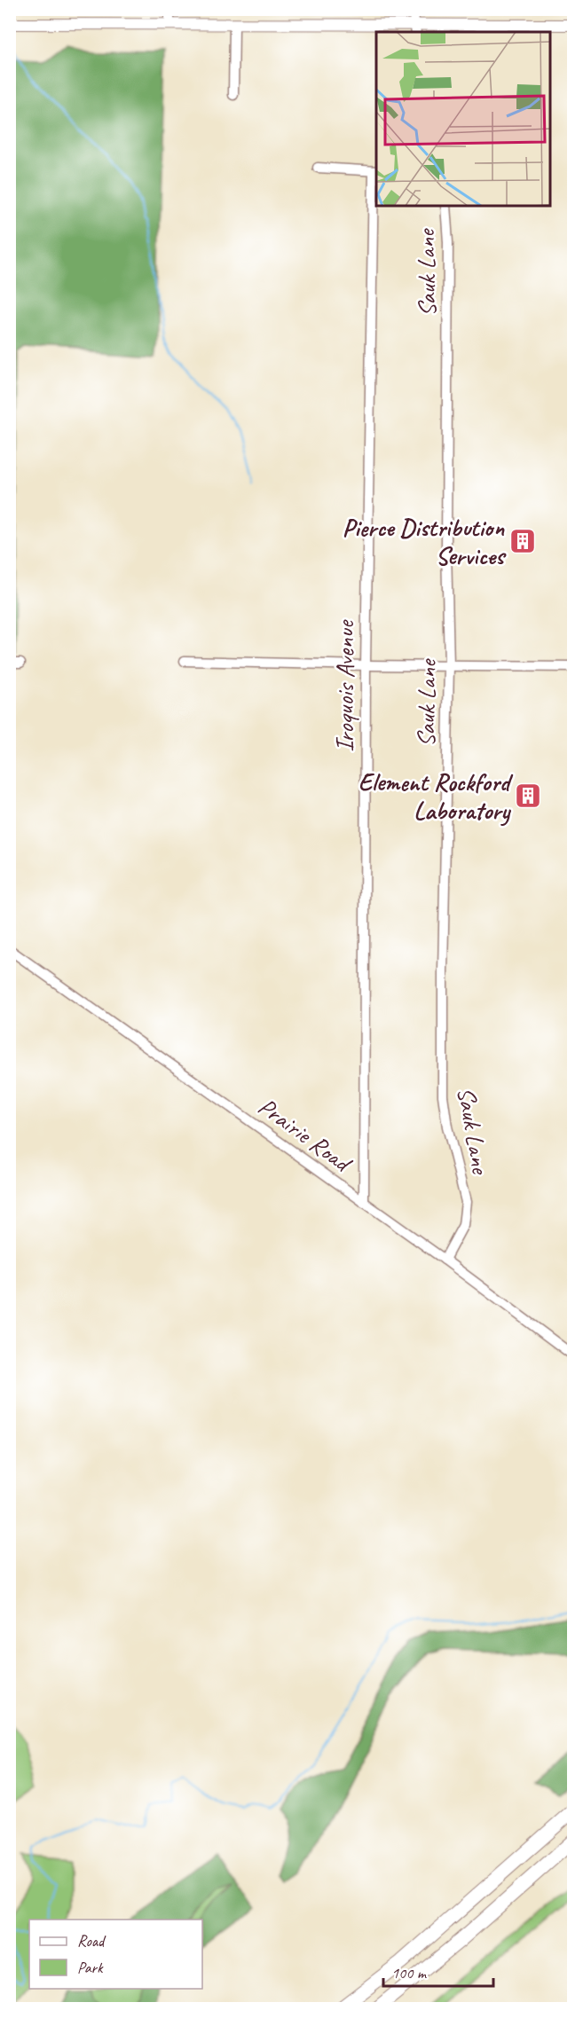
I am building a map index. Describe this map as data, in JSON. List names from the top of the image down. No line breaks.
{"streets":{"street":["Sauk Lane","Iroquois Avenue","Prairie Road"]},"crossings":[["Sauk Lane","Prairie Road"],["Iroquois Avenue","Prairie Road"]],"places":{"building":["Pierce Distribution Services","Element Rockford Laboratory"]},"legend":["Road","Park"],"scale_bar":"100 m"}
